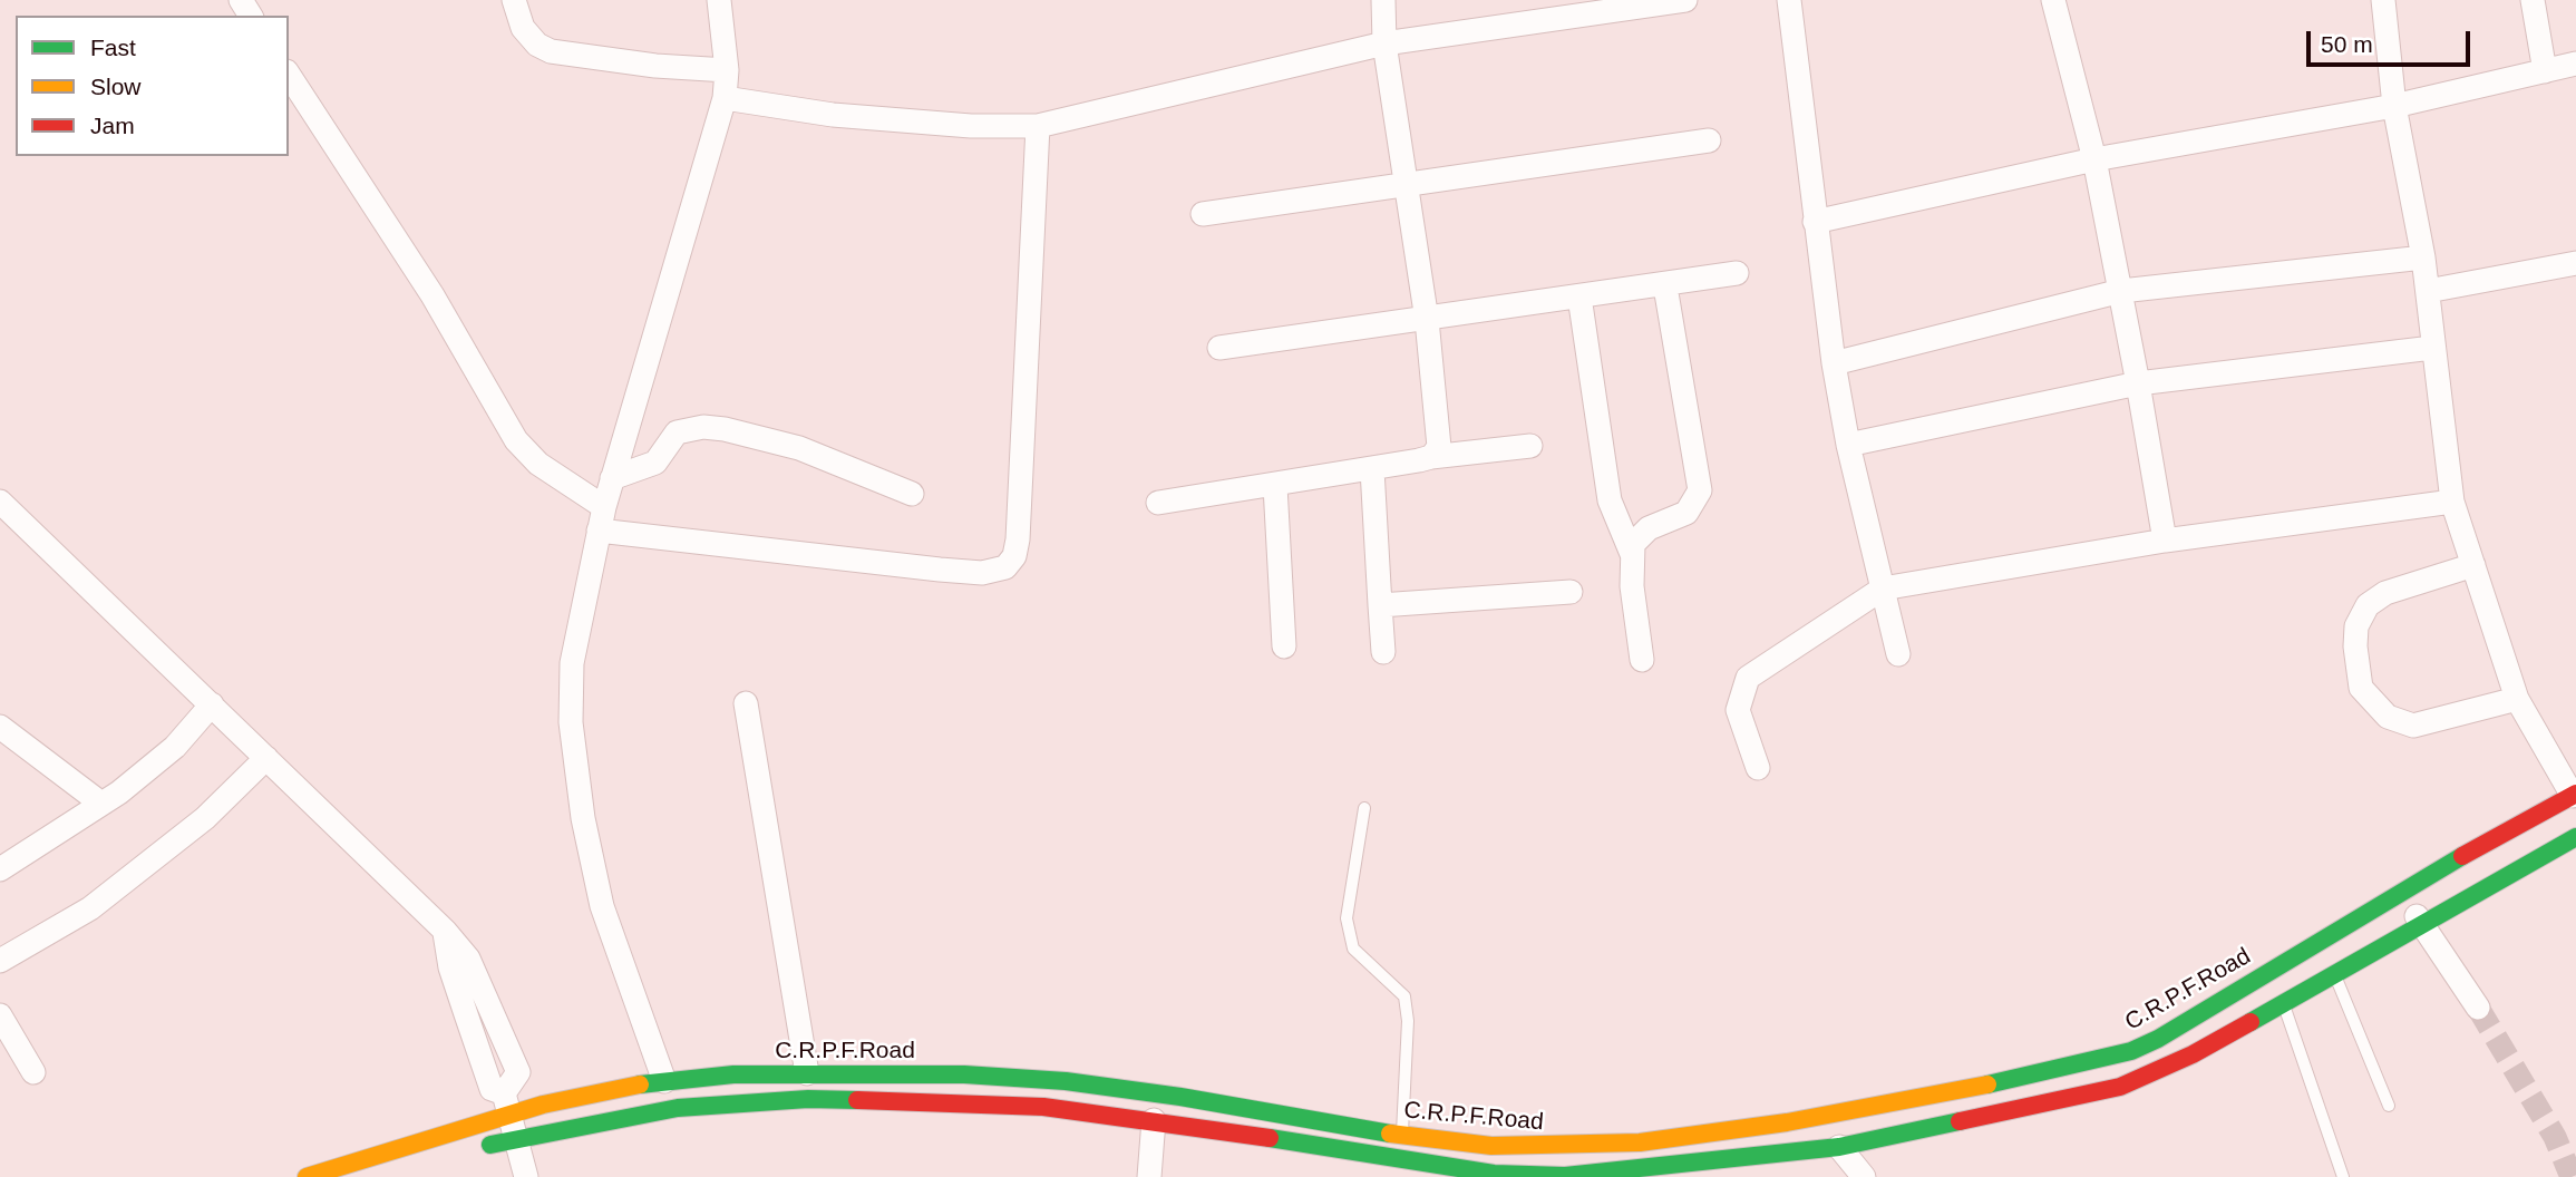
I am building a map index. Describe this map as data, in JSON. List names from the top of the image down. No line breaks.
{"streets":{"main road":["C.R.P.F.Road"]},"legend":["Fast","Slow","Jam"],"scale_bar":"50 m"}
